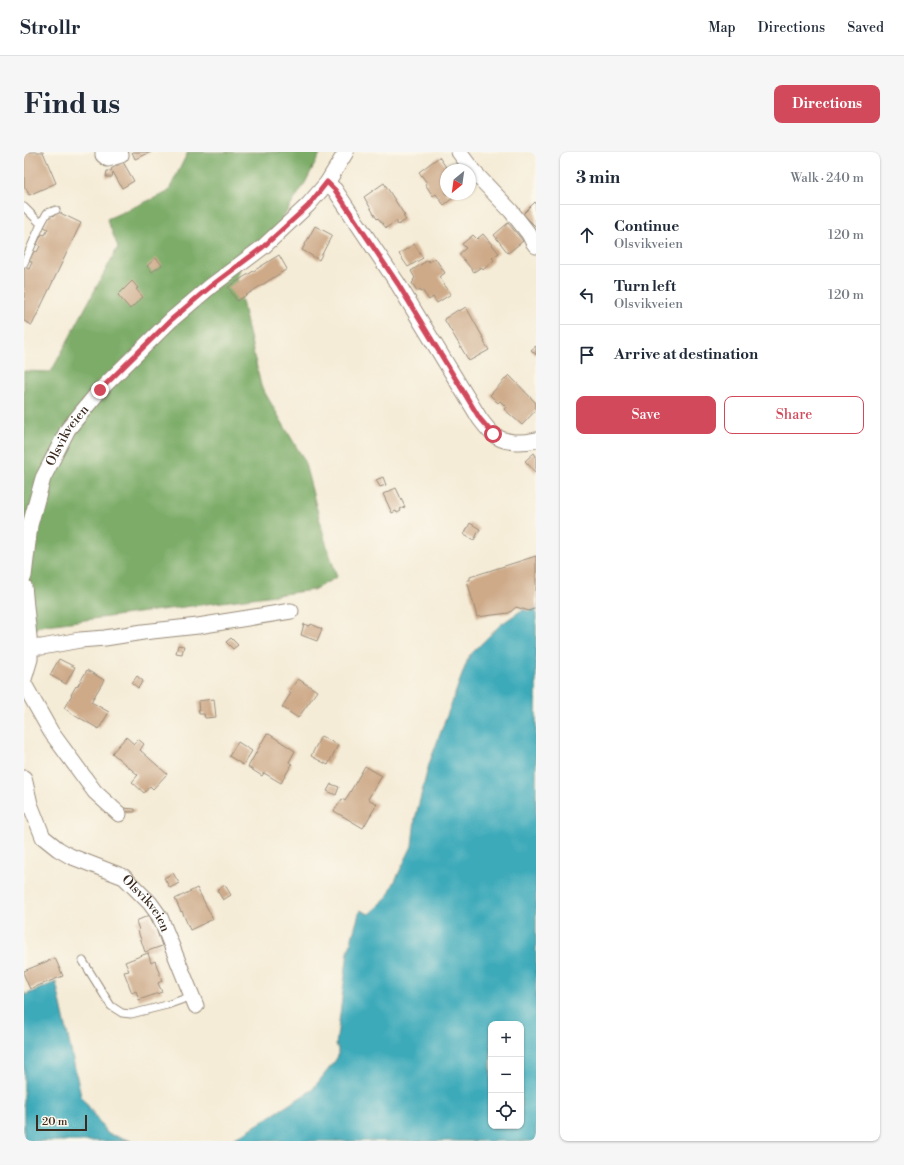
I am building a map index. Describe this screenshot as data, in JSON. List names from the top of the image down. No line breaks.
{"streets":{"street":["Olsvikveien"]},"scale_bar":"20 m","north":"bottom left","page":{"header":"Strollr","nav":["Map","Directions","Saved"],"buttons":["Directions",["Save","Share"]],"title":"Find us","heading":["3 min","Walk · 240 m"],"list":[["Continue","Olsvikveien","120 m"],["Turn left","Olsvikveien","120 m"],"Arrive at destination"],"map_buttons":["+","−"],"scale":"20 m"}}
